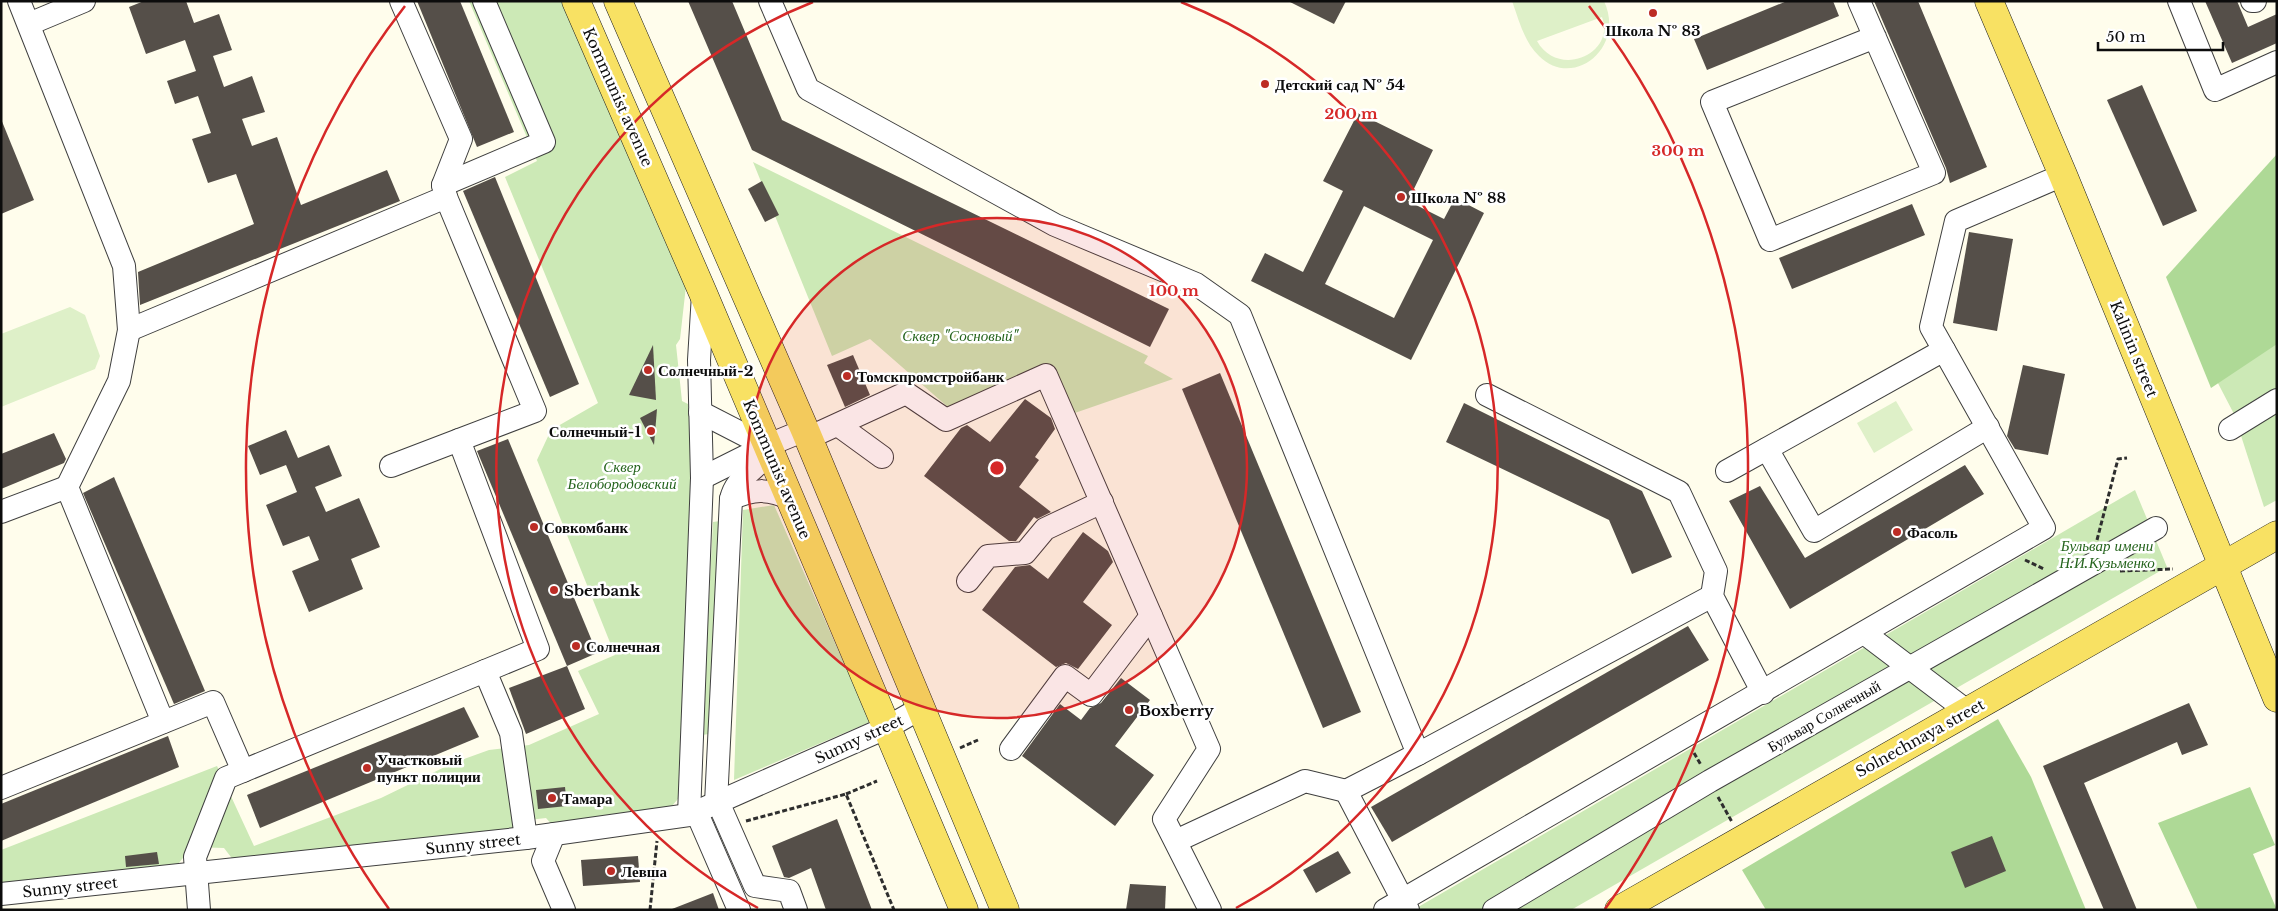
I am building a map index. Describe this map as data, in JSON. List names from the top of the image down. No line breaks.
{"streets":{"main road":["Kommunist avenue","Kalinin street","Solnechnaya street"],"street":["Бульвар Солнечный","Sunny street"]},"crossings":[["Kommunist avenue","Sunny street"],["Kalinin street","Solnechnaya street"]],"parks":["Сквер \"Сосновый\"","Сквер Белобородовский","Бульвар имени Н.И.Кузьменко"],"places":["Школа № 83","Детский сад № 54","Школа № 88","Солнечный-2","Томскпромстройбанк","Солнечный-1","Совкомбанк","Фасоль","Sberbank","Солнечная","Boxberry","Участковый пункт полиции","Тамара","Левша"],"scale_bar":"50 m","rings":["200 m","300 m","100 m"]}
